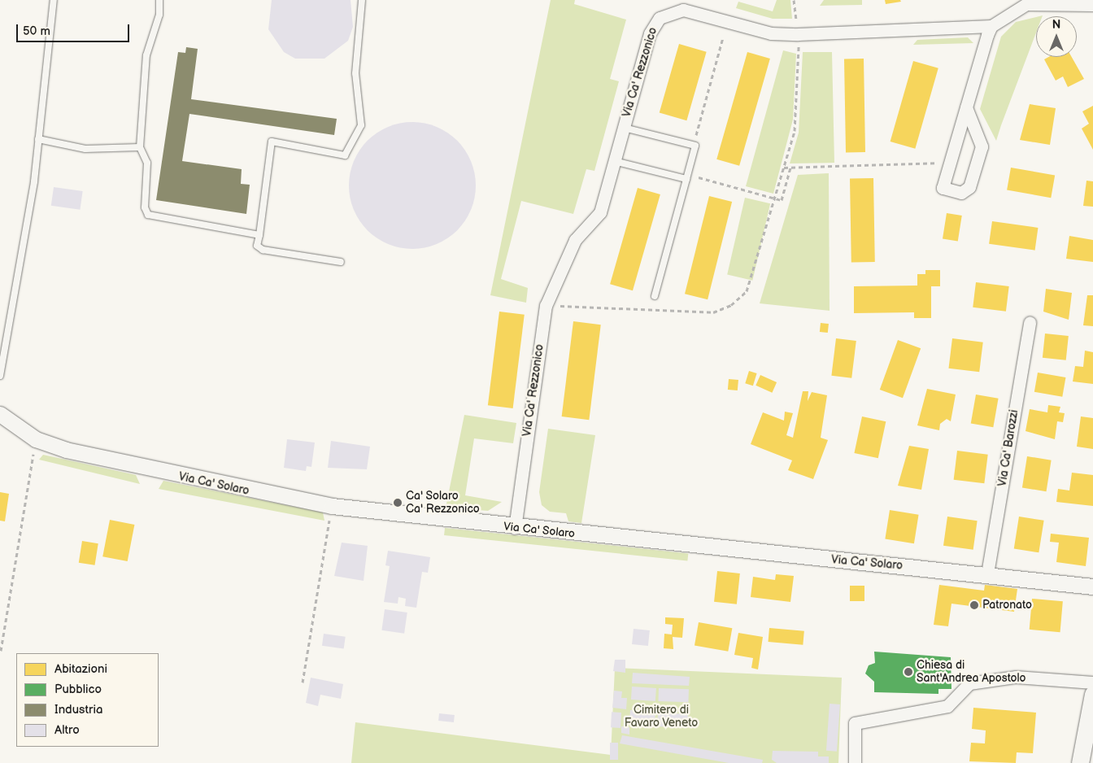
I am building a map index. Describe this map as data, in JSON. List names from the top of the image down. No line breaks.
{"streets":{"street":["Via Ca' Rezzonico","Via Ca' Barozzi","Via Ca' Solaro"]},"crossings":[["Via Ca' Rezzonico","Via Ca' Solaro"],["Via Ca' Barozzi","Via Ca' Solaro"]],"parks":["Cimitero di Favaro Veneto"],"places":["Ca' Solaro Ca' Rezzonico","Patronato","Chiesa di Sant'Andrea Apostolo"],"legend":["Abitazioni","Pubblico","Industria","Altro"],"scale_bar":"50 m","north":"top"}
